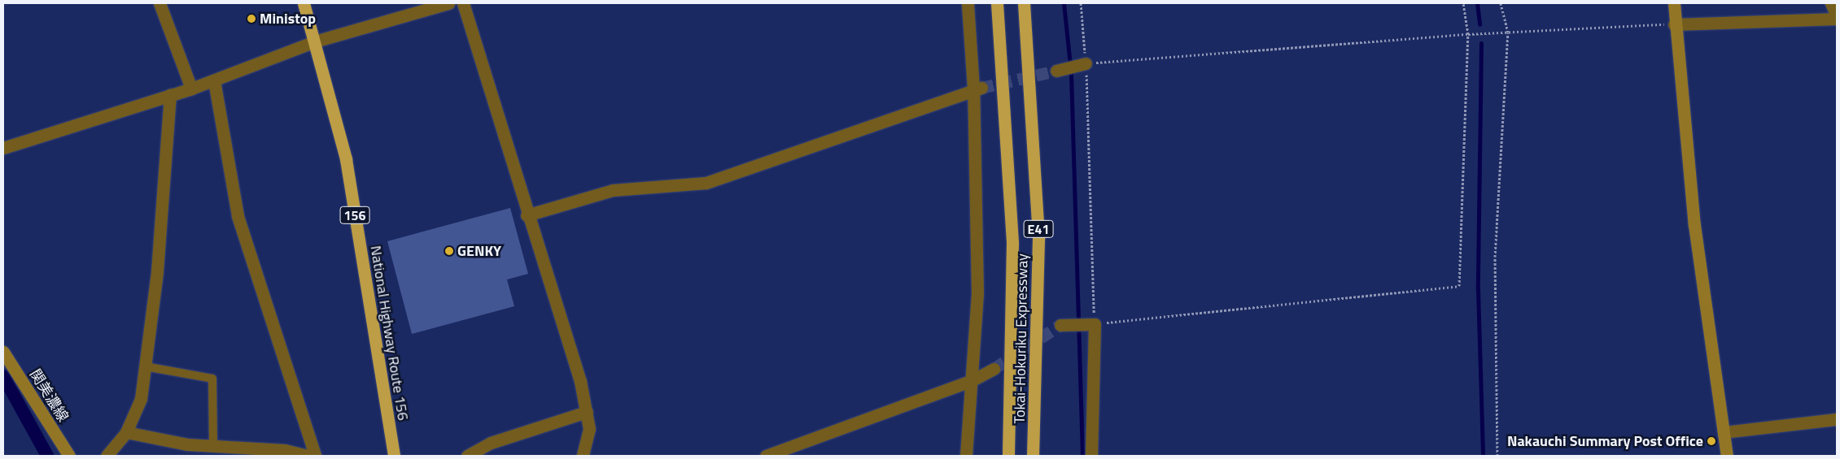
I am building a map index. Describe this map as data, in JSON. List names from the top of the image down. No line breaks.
{"streets":{"highway":["156","E41","National Highway Route 156","Tokai-Hokuriku Expressway"],"street":["関美濃線"]},"places":["Ministop","GENKY","Nakauchi Summary Post Office"]}
